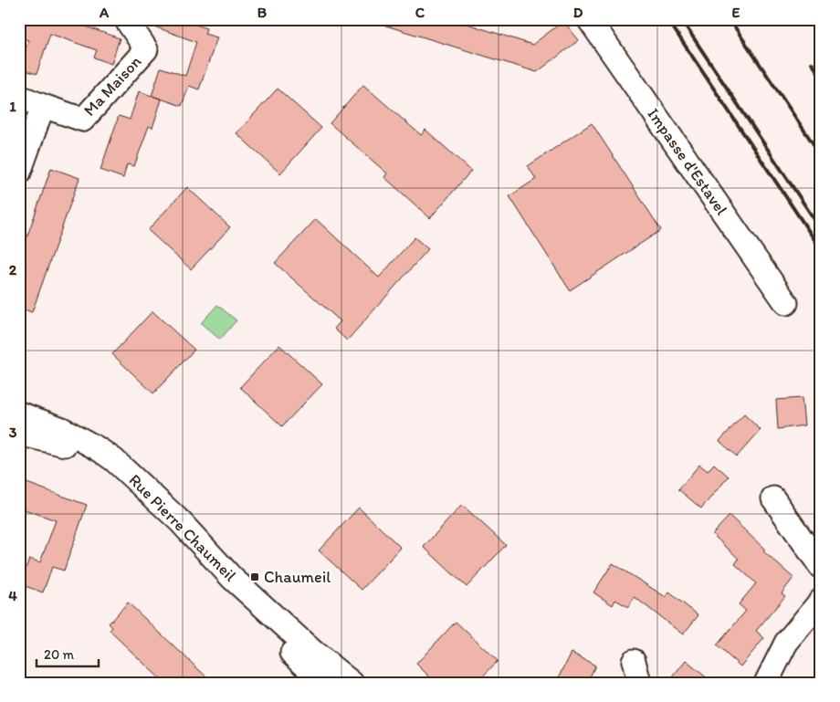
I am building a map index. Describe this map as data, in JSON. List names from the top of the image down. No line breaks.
{"streets":{"street":["Ma Maison","Impasse d'Estavel","Rue Pierre Chaumeil"]},"places":{"transit":["Chaumeil"]},"scale_bar":"20 m","grid":{"columns":["A","B","C","D","E"],"rows":["1","2","3","4"]}}
